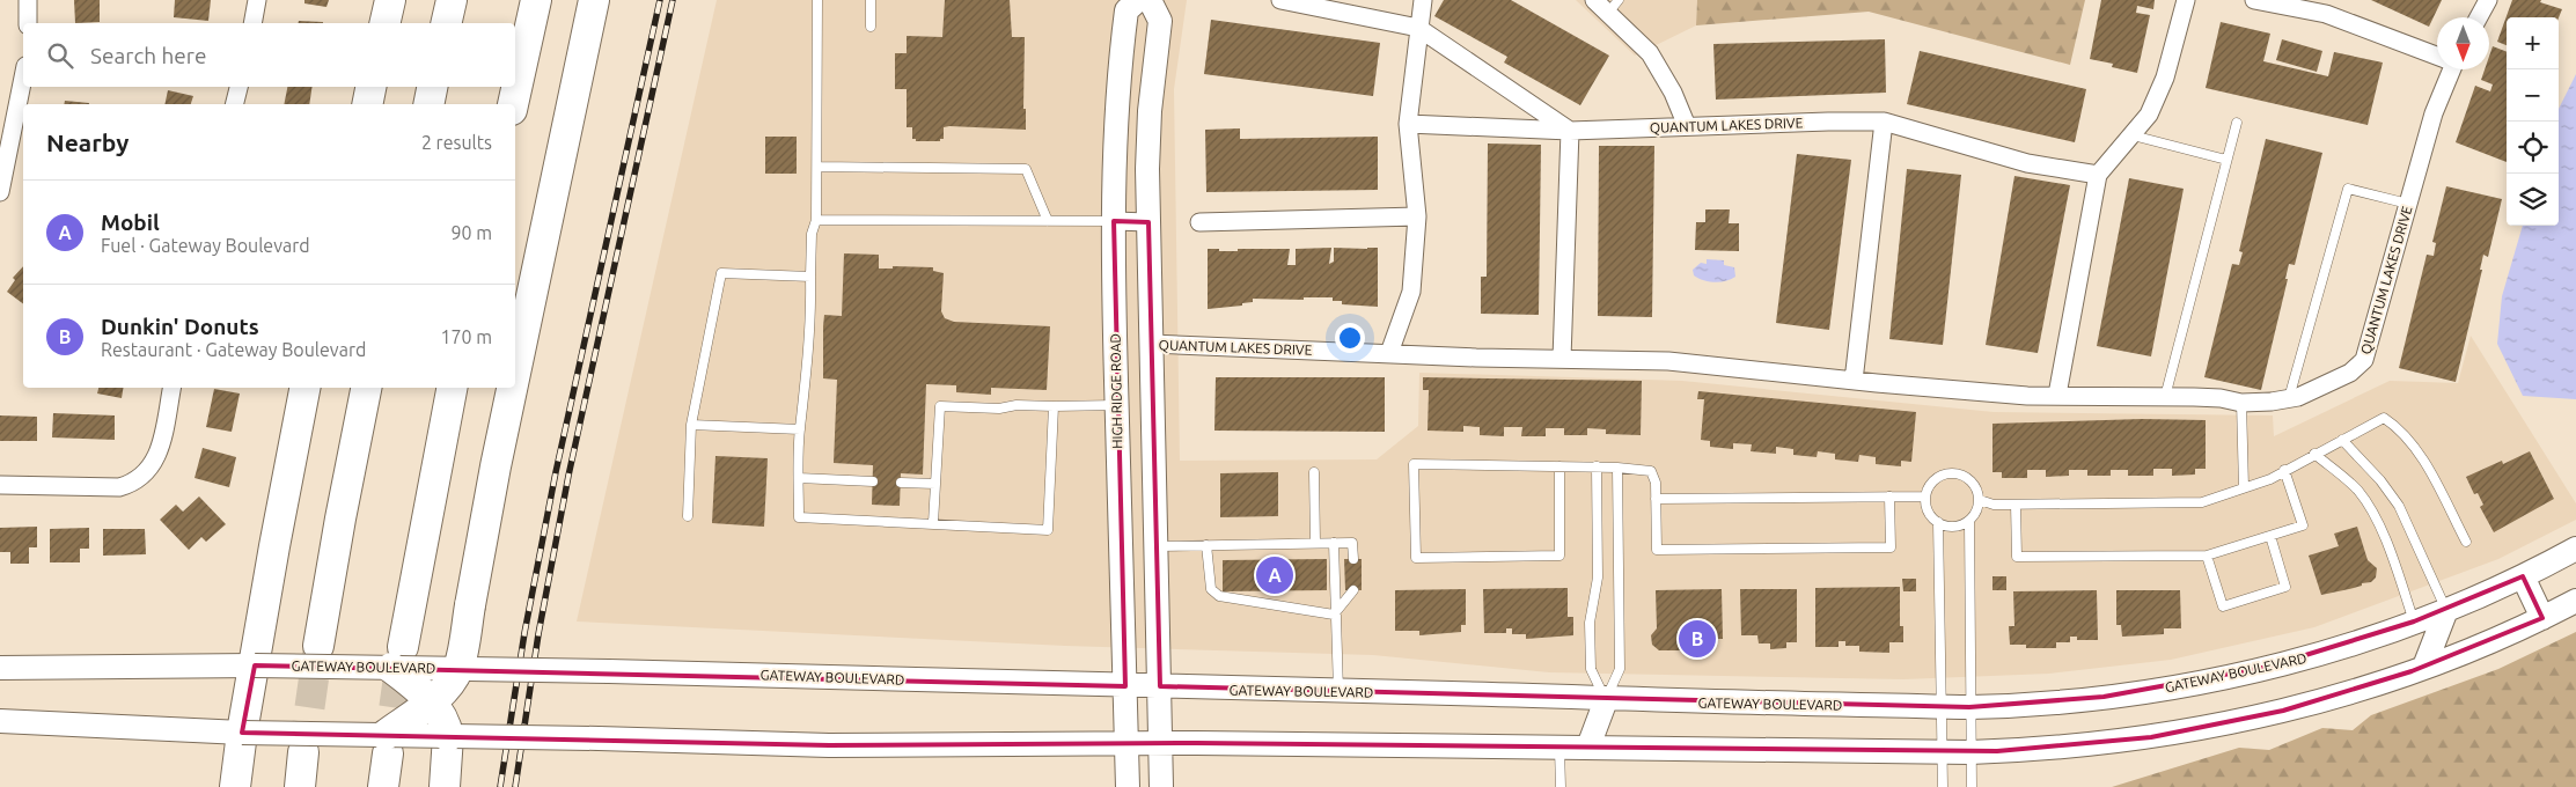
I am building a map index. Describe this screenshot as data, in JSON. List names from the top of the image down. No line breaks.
{"streets":{"main road":["HIGH RIDGE ROAD","GATEWAY BOULEVARD"],"street":["QUANTUM LAKES DRIVE"]},"crossings":[["HIGH RIDGE ROAD","GATEWAY BOULEVARD"]],"north":"bottom","page":{"map_buttons":["+","−"],"search":"Search here","heading":["Nearby","2 results"],"list":[{"mark":"A","name":"Mobil","note":"Fuel · Gateway Boulevard","value":"90 m"},{"mark":"B","name":"Dunkin' Donuts","note":"Restaurant · Gateway Boulevard","value":"170 m"}],"pins":["A","B"]}}
